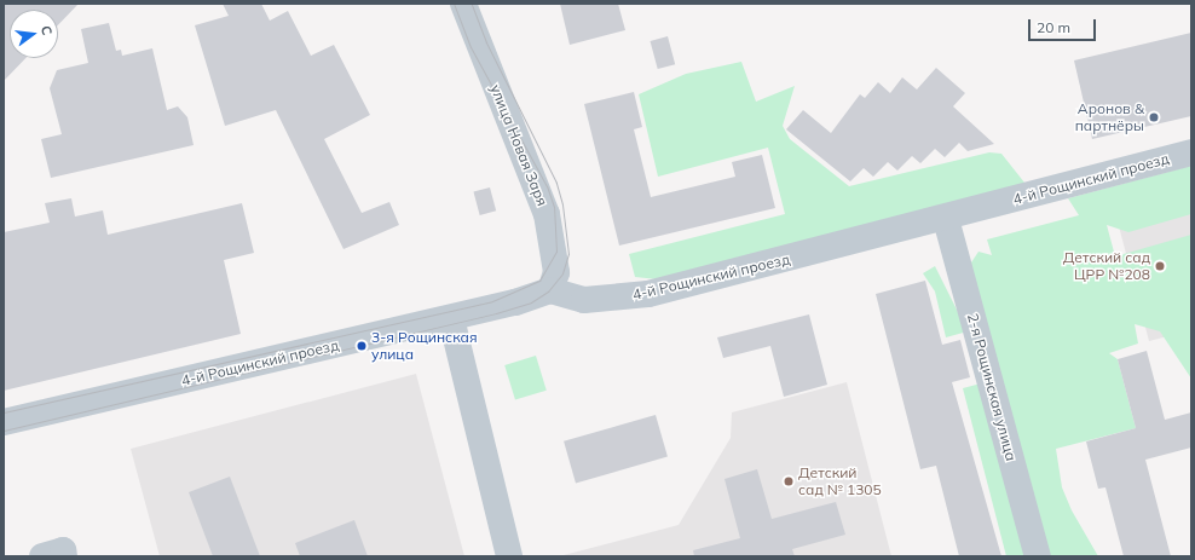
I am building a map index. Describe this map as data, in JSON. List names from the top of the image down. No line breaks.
{"streets":{"street":["улица Новая Заря","4-й Рощинский проезд","2-я Рощинская улица"]},"crossings":[["улица Новая Заря","4-й Рощинский проезд"],["4-й Рощинский проезд","2-я Рощинская улица"]],"places":["Аронов & партнёры","Детский сад ЦРР №208","3-я Рощинская улица","Детский сад № 1305"],"scale_bar":"20 m","north":"right"}
